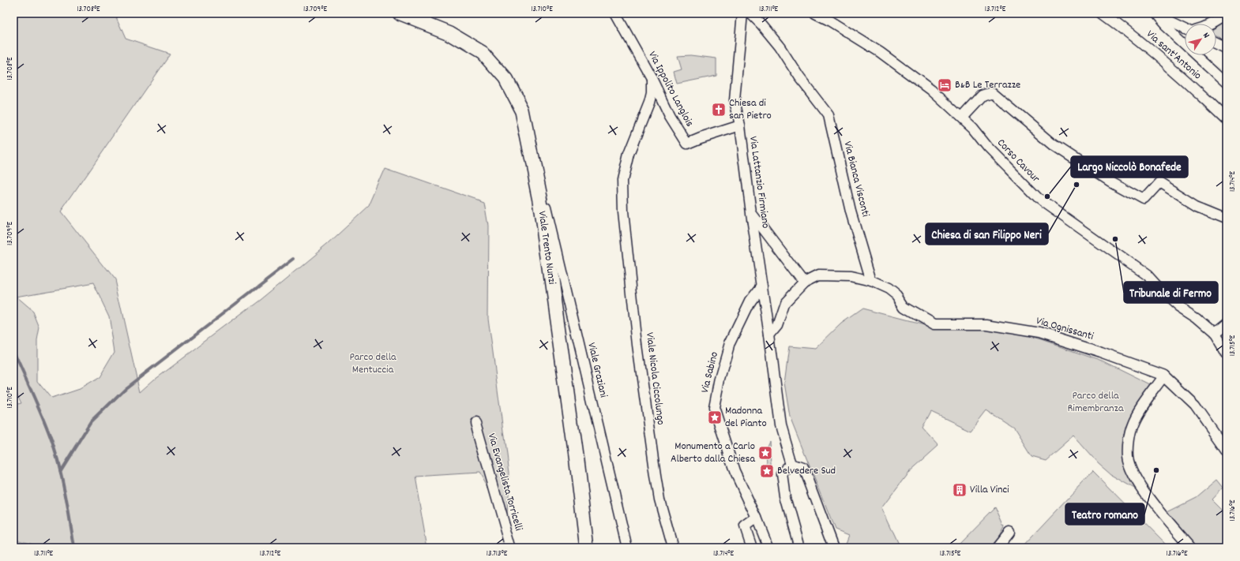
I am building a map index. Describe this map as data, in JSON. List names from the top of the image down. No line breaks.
{"streets":{"main road":["Viale Trento Nunzi"],"street":["Via sant'Antonio","Via Ippolito Langlois","Corso Cavour","Via Bianca Visconti","Via Lattanzio Firmiano","Via Ognissanti","Viale Graziani","Via Sabino","Viale Nicola Ciccolungo","Via Evangelista Torricelli"]},"crossings":[["Via Ippolito Langlois","Via Lattanzio Firmiano"],["Via Ippolito Langlois","Viale Nicola Ciccolungo"],["Via Bianca Visconti","Via Ognissanti"],["Via Lattanzio Firmiano","Via Ognissanti"],["Via Lattanzio Firmiano","Via Sabino"],["Viale Trento Nunzi","Viale Graziani"]],"parks":["Parco della Mentuccia","Parco della Rimembranza"],"places":{"hotel":["B&B Le Terrazze"],"church":["Chiesa di san Pietro"],"other":["Chiesa di san Filippo Neri","Largo Niccolò Bonafede","Tribunale di Fermo","Teatro romano"],"place":["Madonna del Pianto","Monumento a Carlo Alberto dalla Chiesa","Belvedere Sud"],"building":["Villa Vinci"]},"north":"top right","coordinates":["13.708°E","13.709°E","13.710°E","13.711°E","13.712°E","13.714°E","13.715°E","13.716°E","13.713°E"]}
